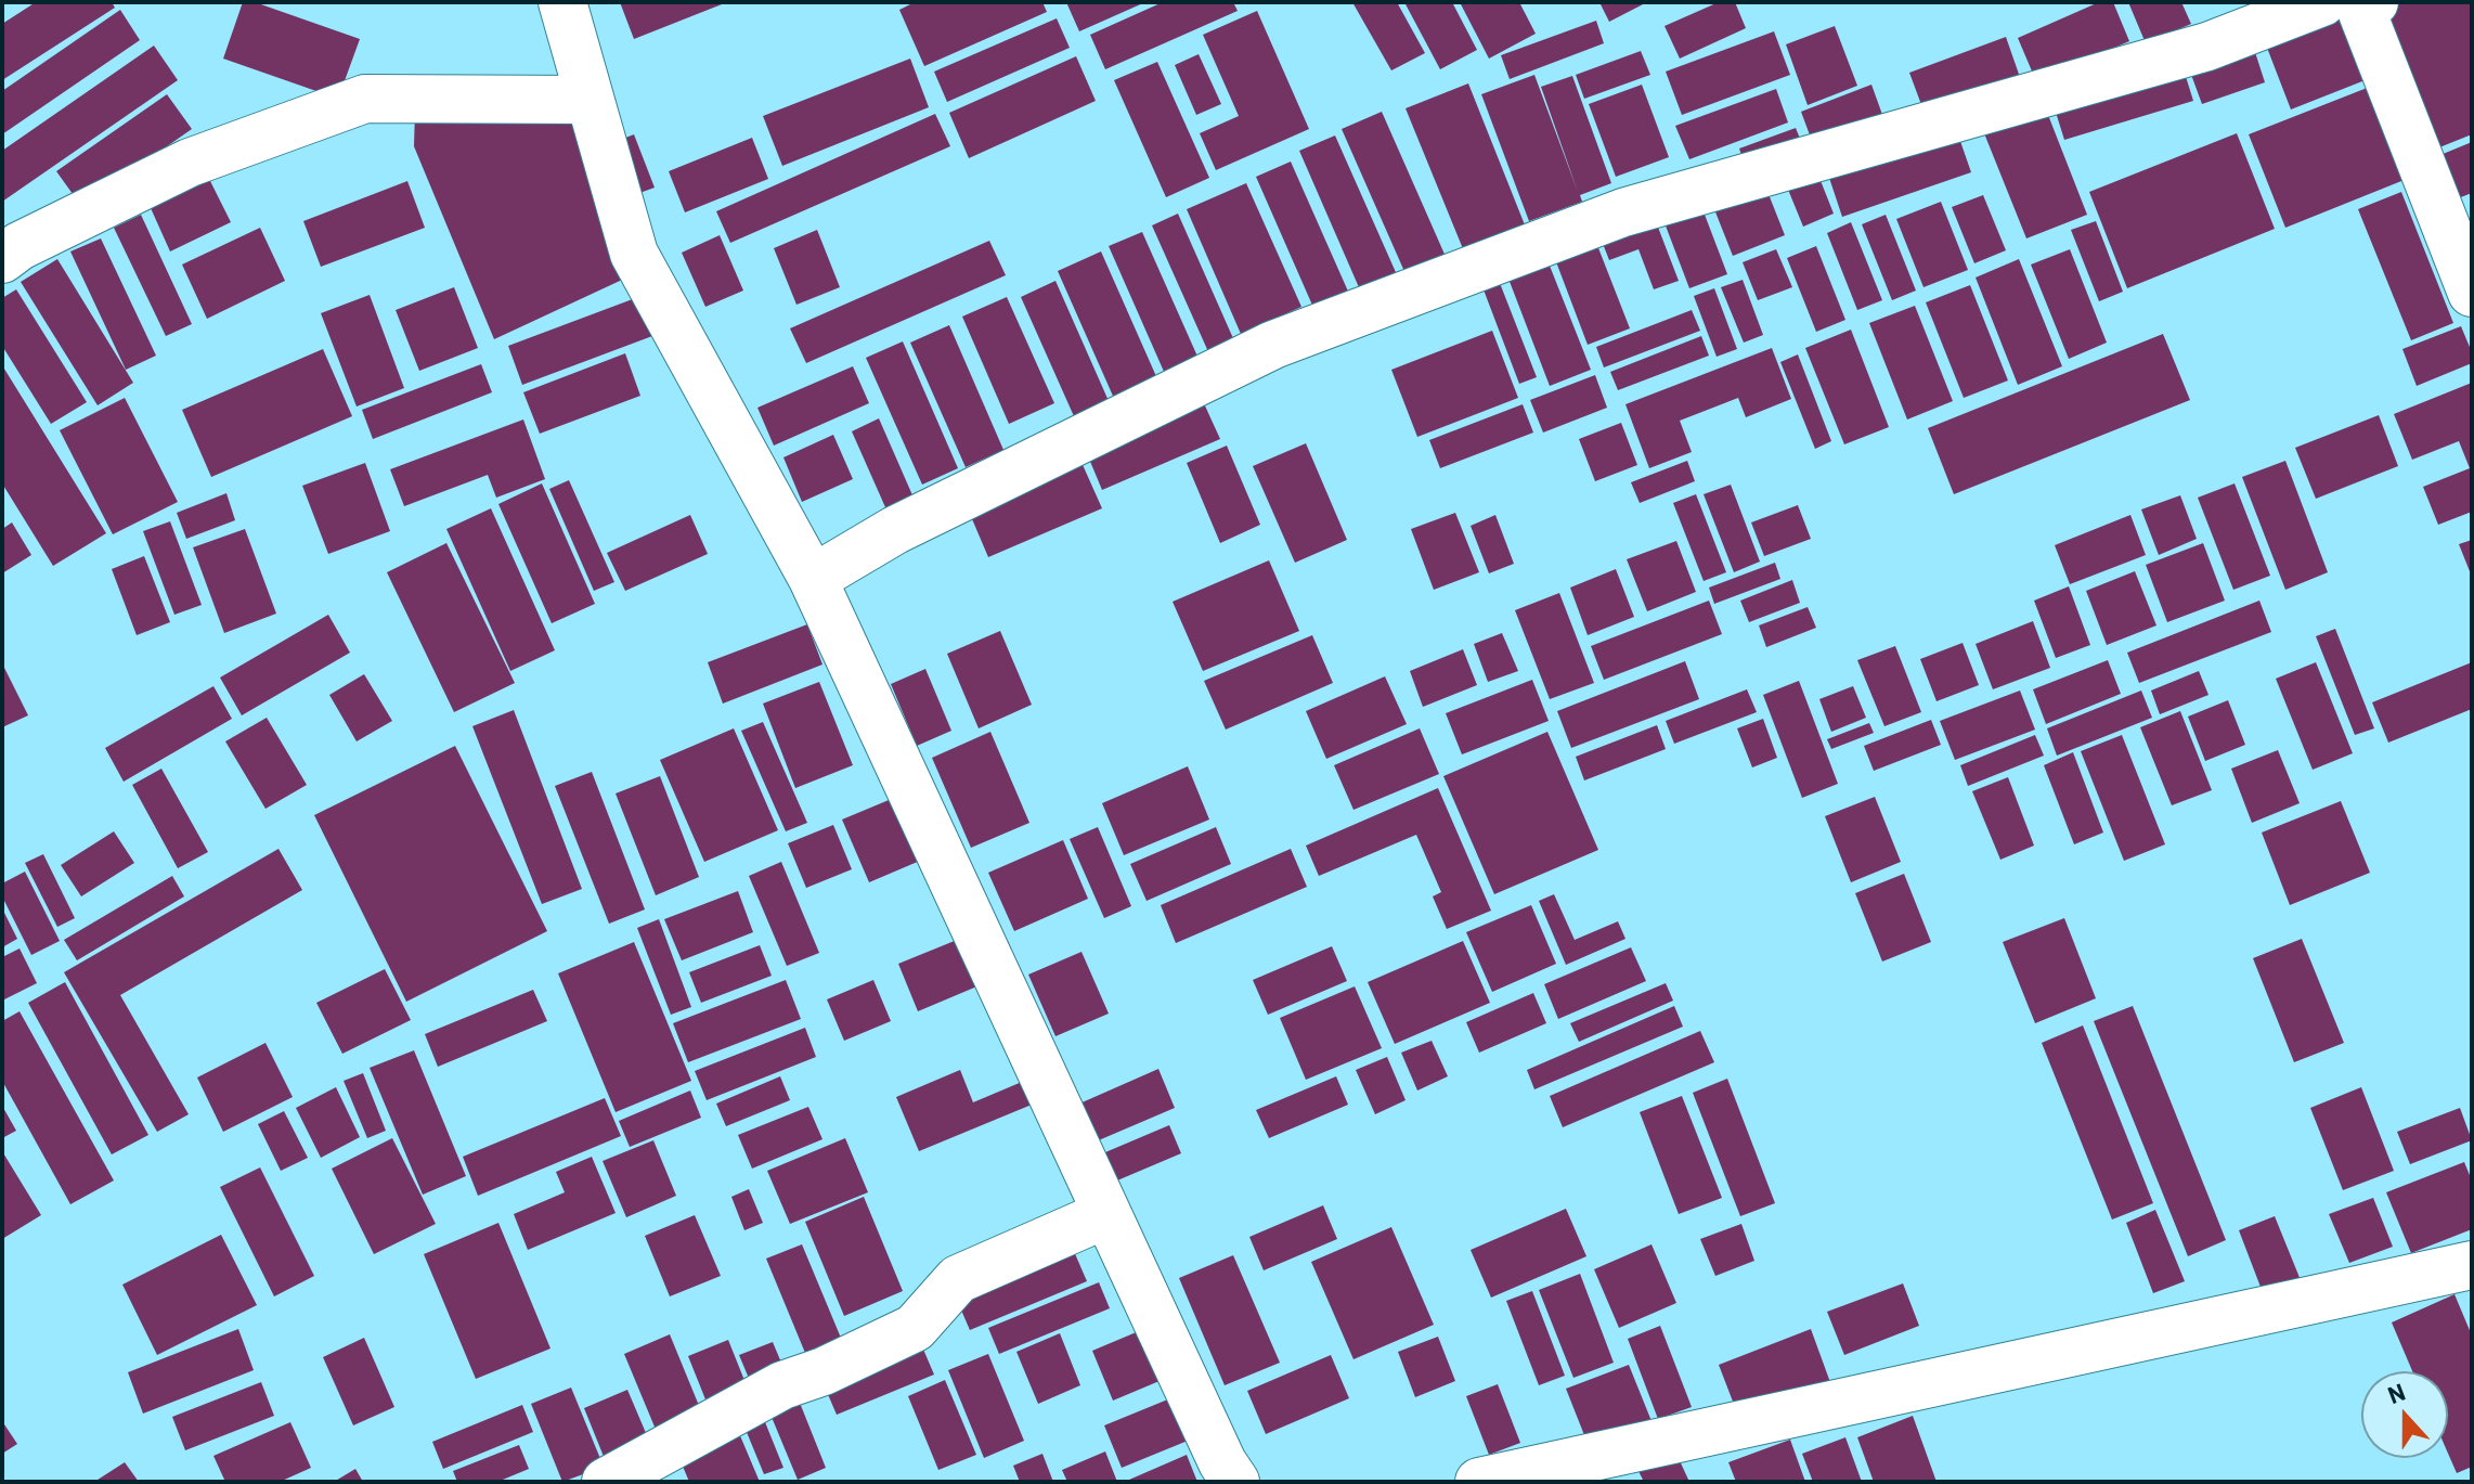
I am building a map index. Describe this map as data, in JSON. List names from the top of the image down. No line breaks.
{"north":"top"}
